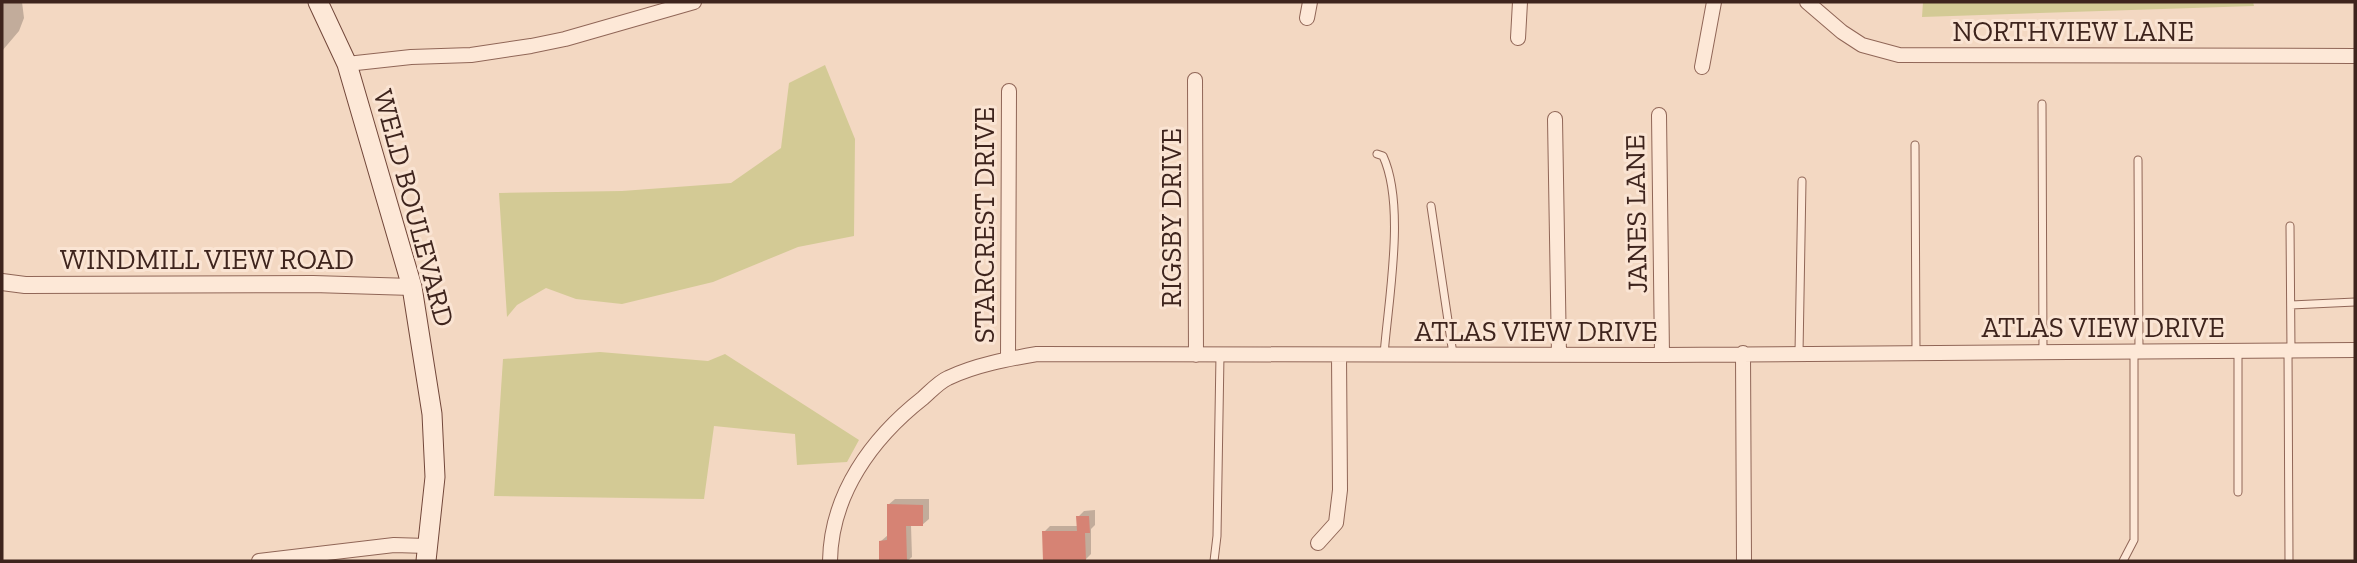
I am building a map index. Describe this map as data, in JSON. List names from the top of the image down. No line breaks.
{"streets":{"main road":["WELD BOULEVARD"],"street":["NORTHVIEW LANE","JANES LANE","RIGSBY DRIVE","STARCREST DRIVE","WINDMILL VIEW ROAD","ATLAS VIEW DRIVE"]},"crossings":[["WELD BOULEVARD","WINDMILL VIEW ROAD"],["JANES LANE","ATLAS VIEW DRIVE"],["RIGSBY DRIVE","ATLAS VIEW DRIVE"],["STARCREST DRIVE","ATLAS VIEW DRIVE"]]}
